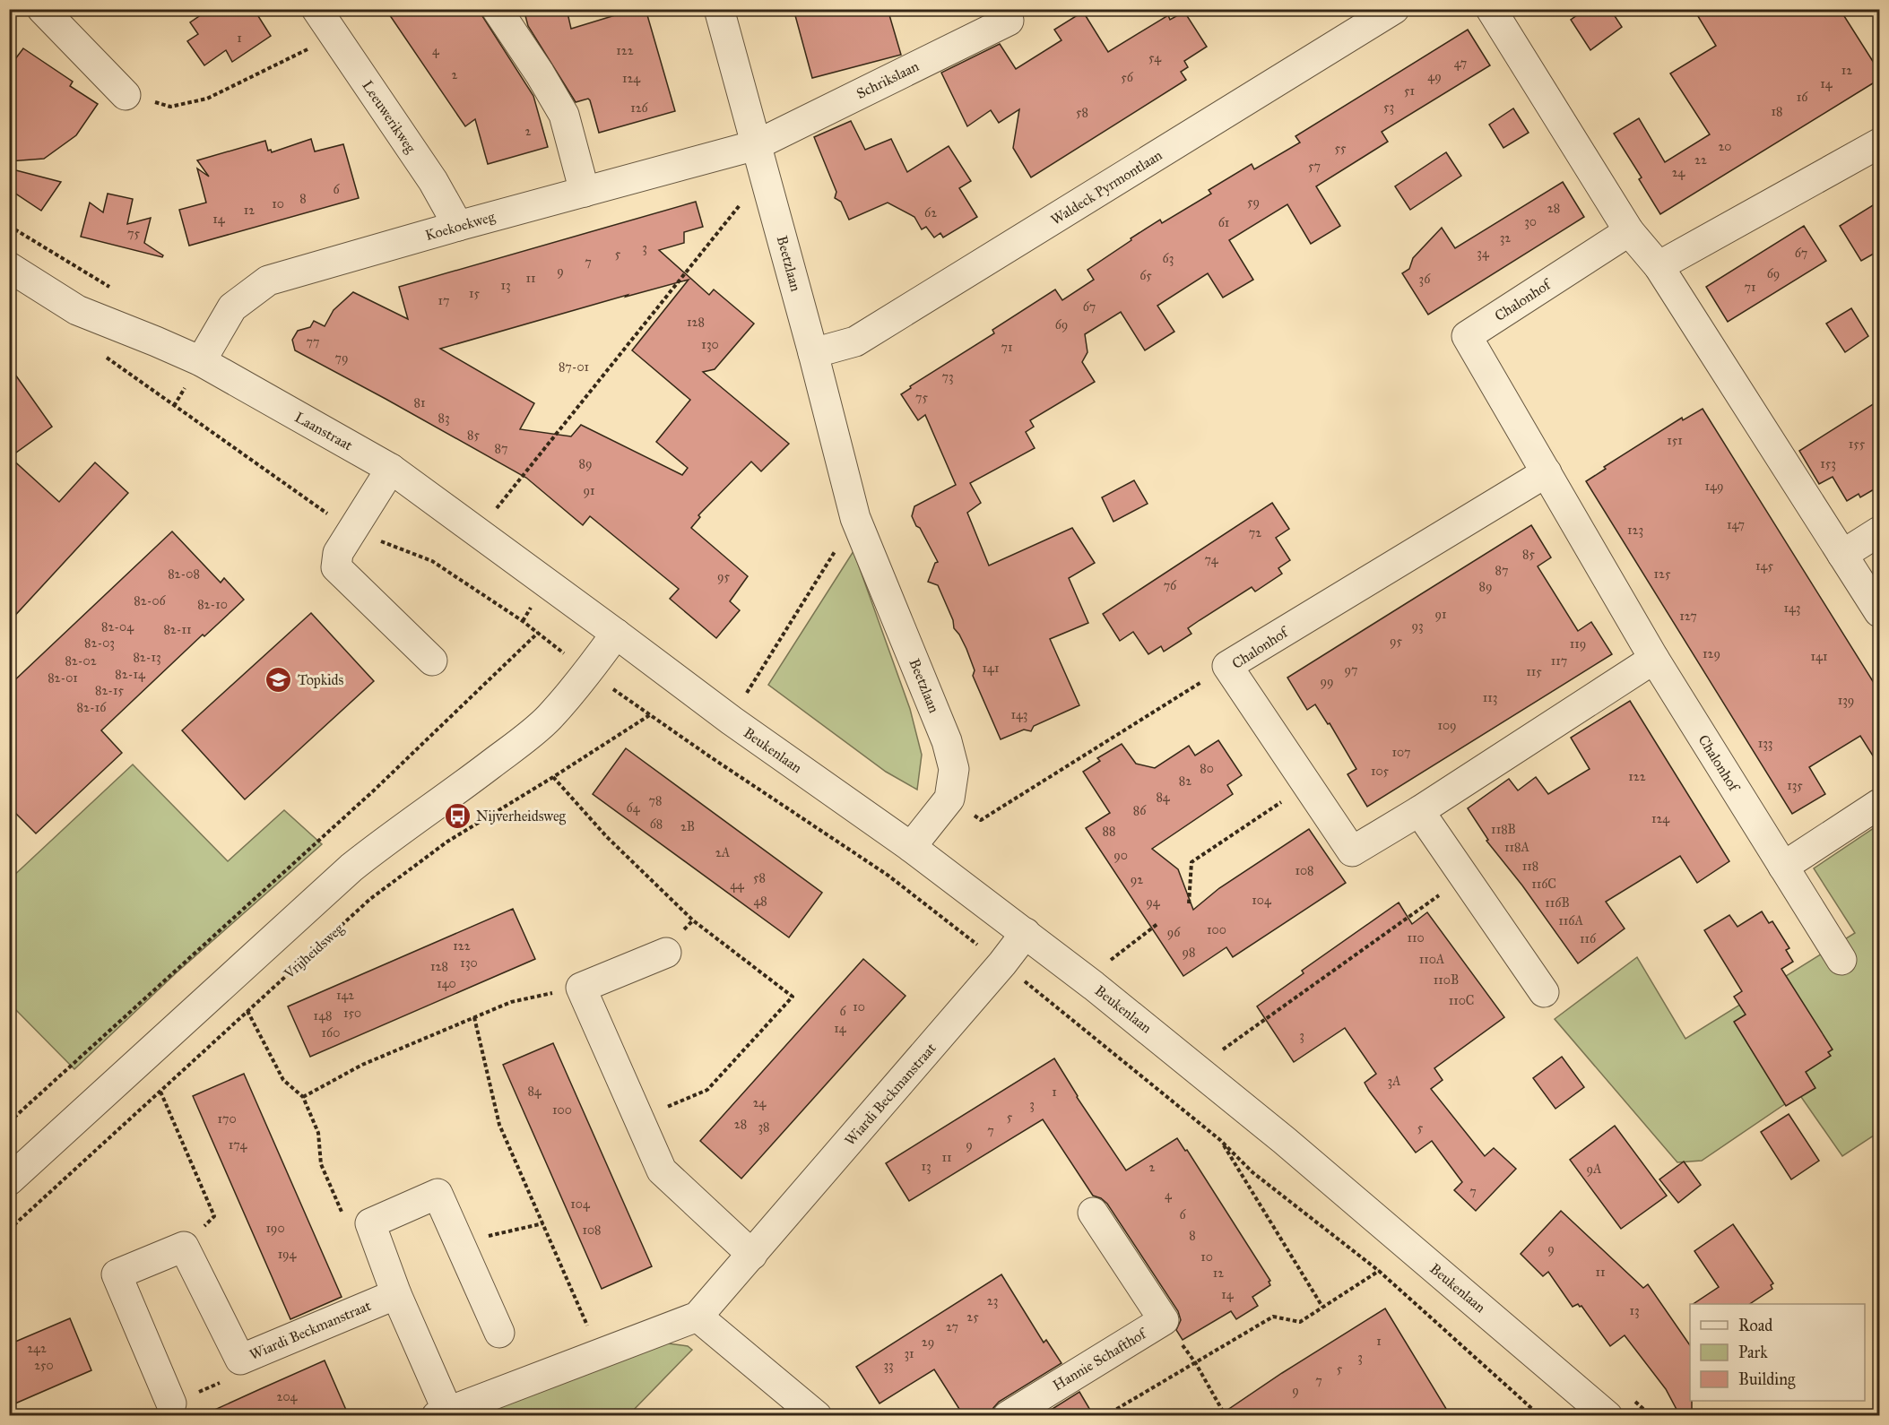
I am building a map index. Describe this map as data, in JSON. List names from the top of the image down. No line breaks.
{"streets":{"street":["Schrikslaan","Leeuwerikweg","Waldeck Pyrmontlaan","Koekoekweg","Beetzlaan","Chalonhof","Laanstraat","Beukenlaan","Wiardi Beckmanstraat","Hannie Schafthof"],"path":["Vrijheidsweg"]},"crossings":[["Schrikslaan","Koekoekweg"],["Schrikslaan","Beetzlaan"],["Leeuwerikweg","Koekoekweg"],["Waldeck Pyrmontlaan","Beetzlaan"],["Koekoekweg","Beetzlaan"],["Koekoekweg","Laanstraat"],["Beetzlaan","Beukenlaan"],["Laanstraat","Beukenlaan"],["Beukenlaan","Wiardi Beckmanstraat"]],"places":{"school or university":["Topkids"],"bus stop":["Nijverheidsweg"]},"house_numbers":["1","4","122","54","47","12","2","49","56","124","14","51","16","53","126","18","58","2","20","55","22","57","24","6","8","59","10","28","12","62","14","30","61","75","32","3","34","67","5","63","7","9","69","65","11","36","13","71","15","17","67","128","69","77","130","71","79","87-01","73","75","81","83","85","151","155","87","89","153","149","91","147","123","72","85","74","145","87","82-08","125","95","76","89","82-06","82-10","143","91","127","93","82-04","82-11","95","82-03","119","129","141","82-13","82-02","117","141","97","115","82-14","82-01","99","82-15","113","139","82-16","143","109","133","107","80","105","122","82","135","84","78","64","86","124","68","2B","118B","88","118A","2A","90","118","108","58","92","116C","44","104","48","94","116B","116A","100","96","110","116","122","98","110A","130","128","110B","140","142","110C","10","6","150","148","14","160","3","3A","84","1","24","3","100","5","170","28","38","5","7","174","9","11","13","2","9A","7","4","104","6","190","108","8","9","194","10","11","12","14","23","13","25","27","1","29","242","31","3","250","33","5","7","9","204"],"legend":["Road","Park","Building"]}
